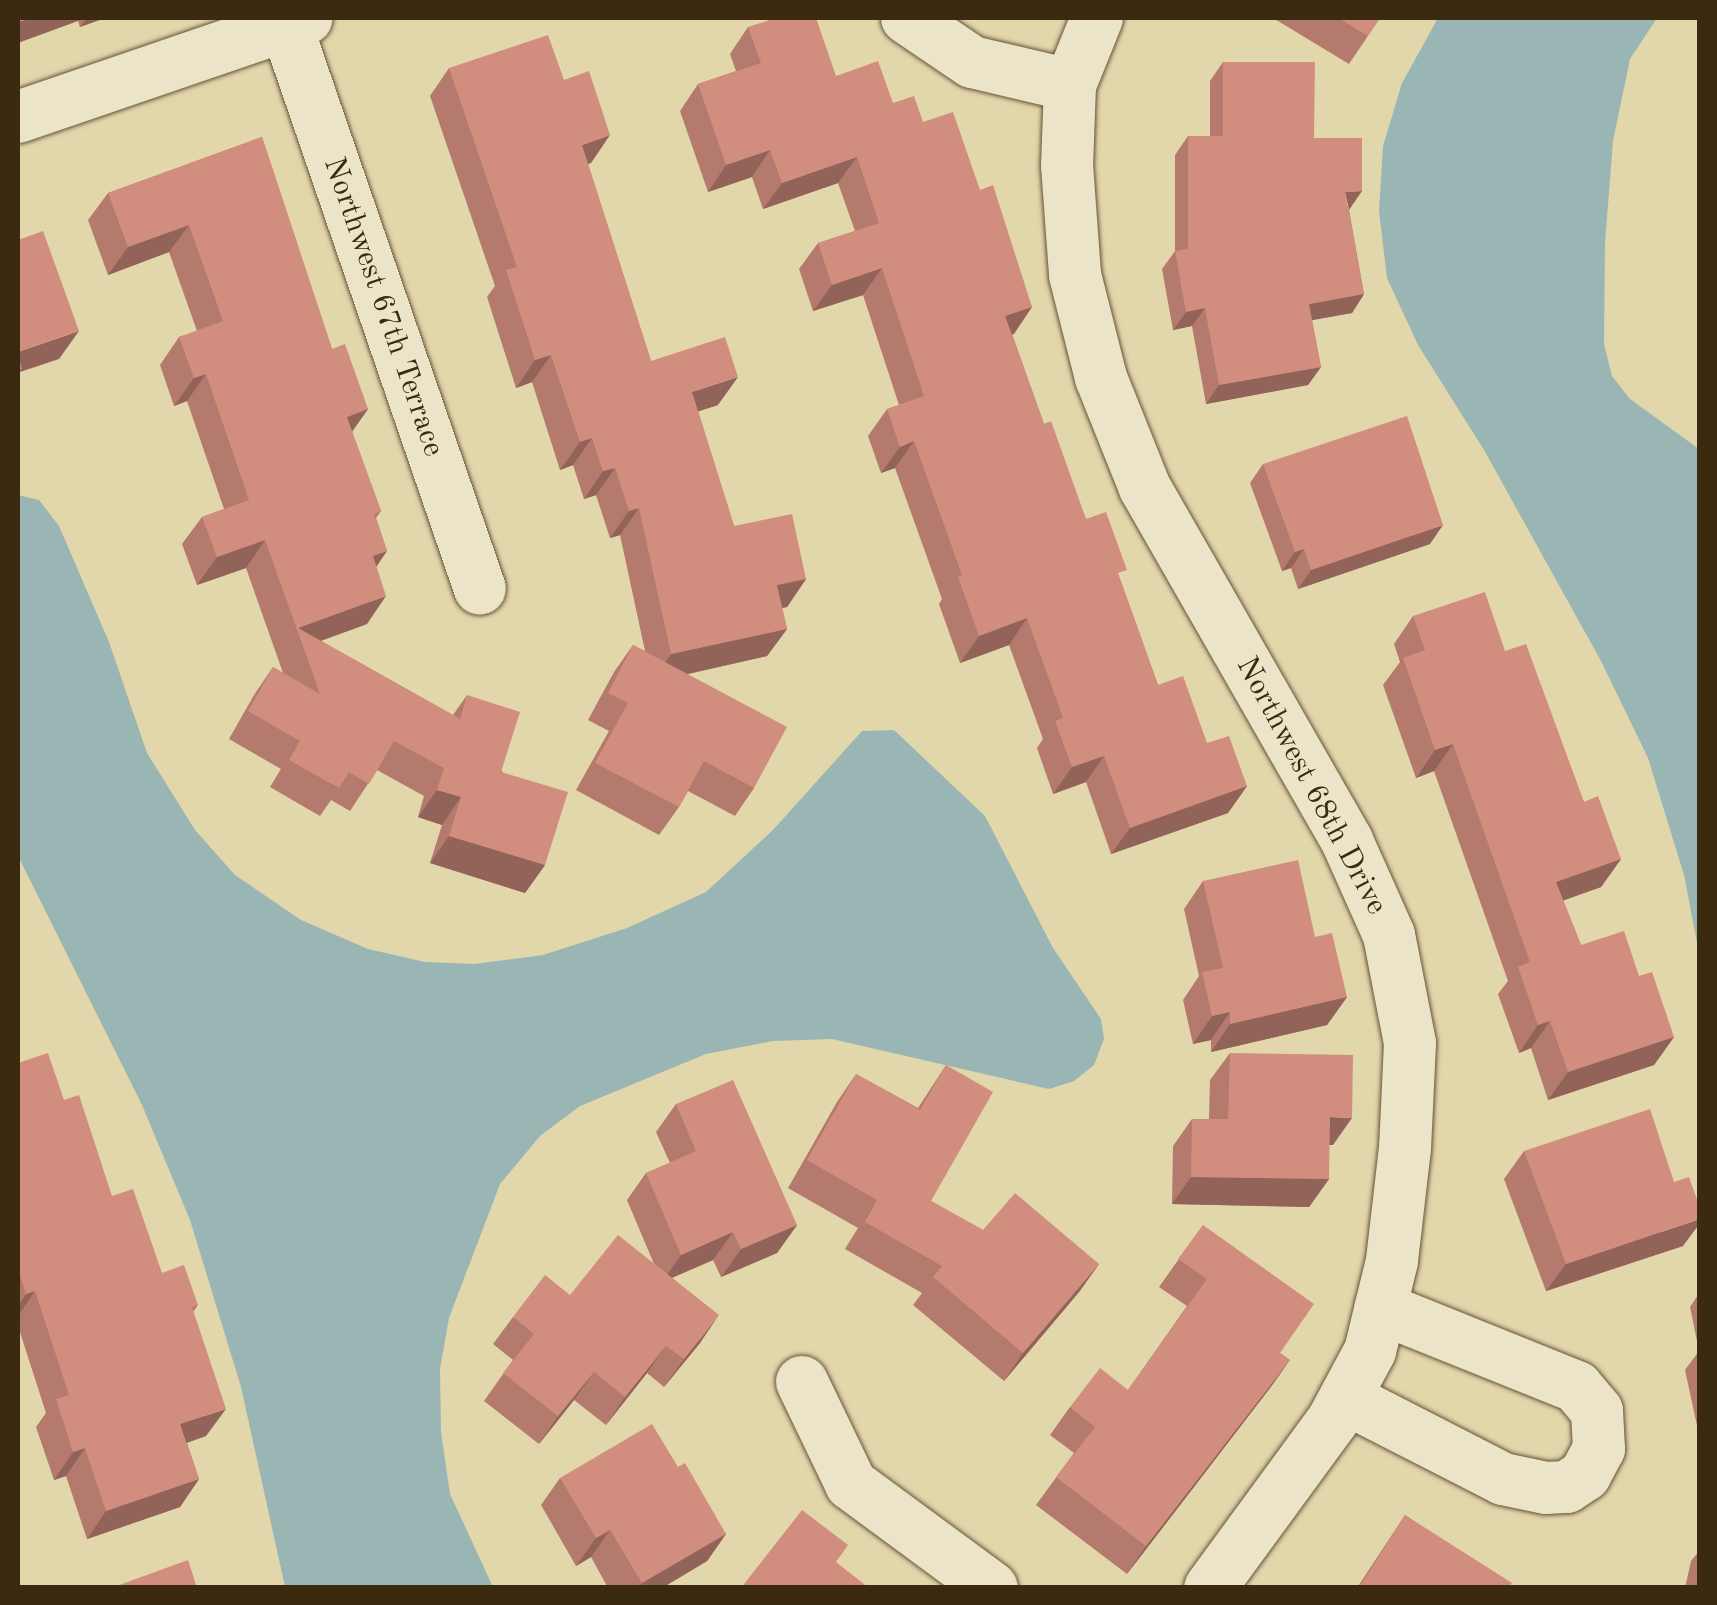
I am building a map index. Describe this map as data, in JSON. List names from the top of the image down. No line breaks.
{"streets":{"street":["Northwest 67th Terrace","Northwest 68th Drive"]}}
